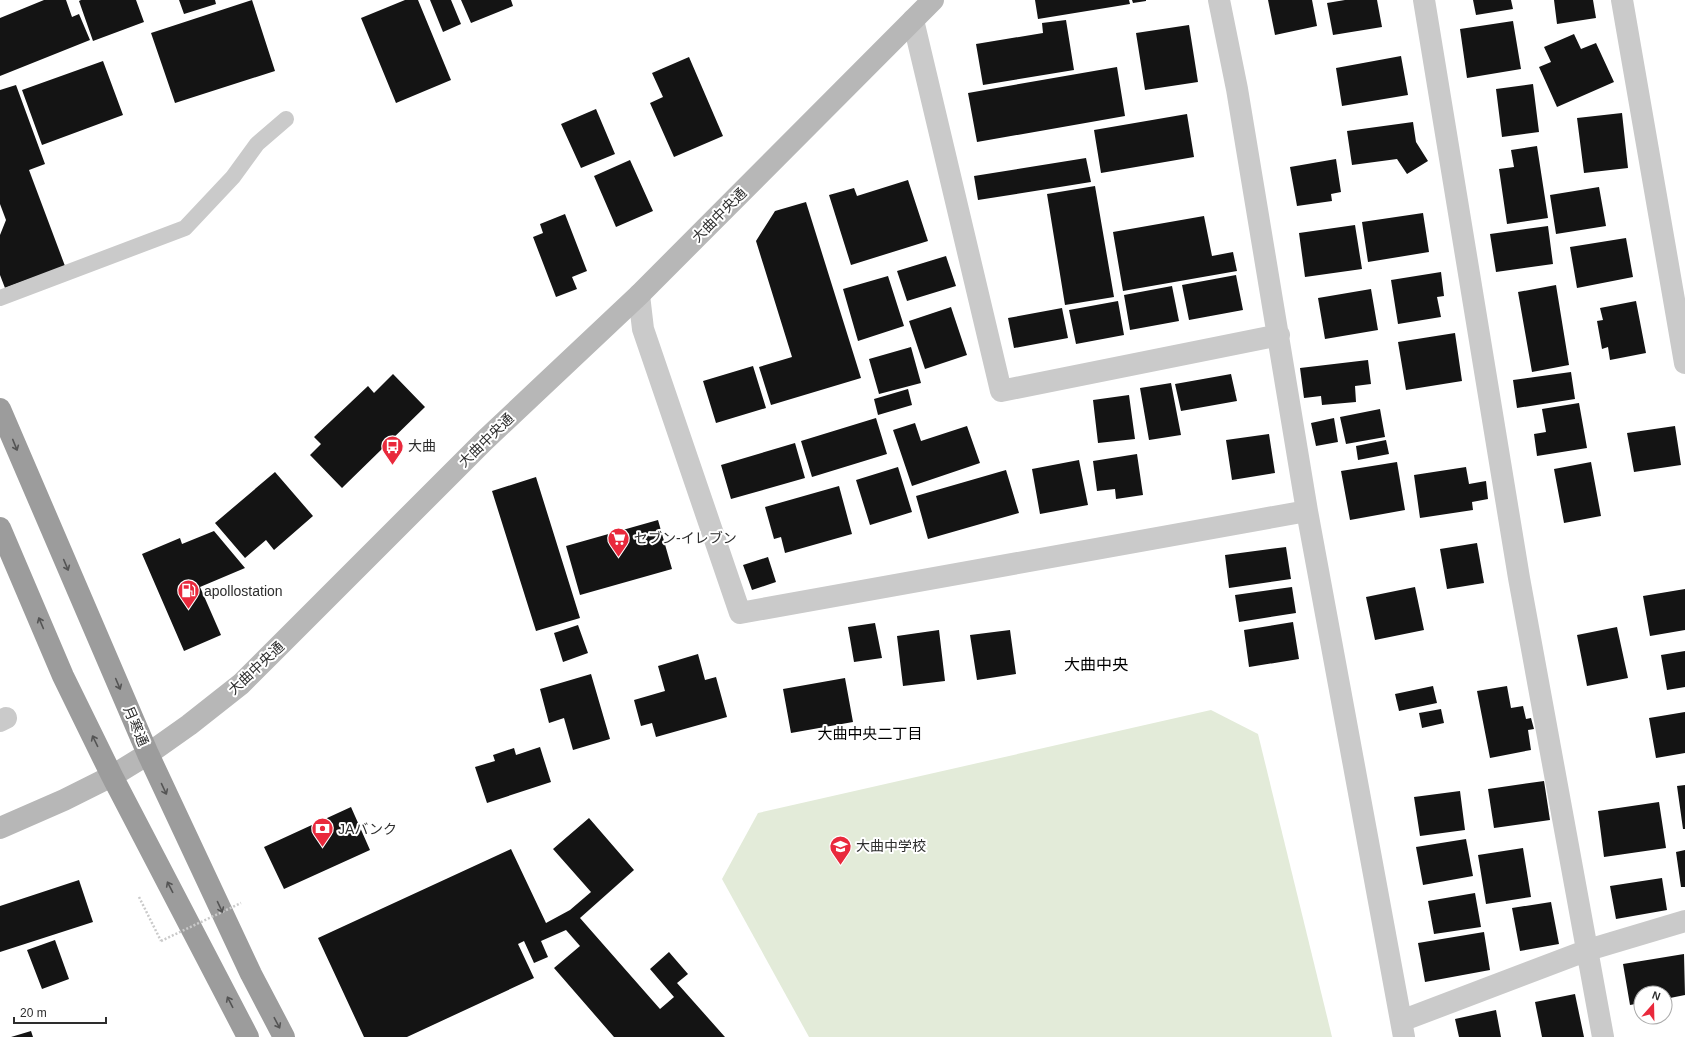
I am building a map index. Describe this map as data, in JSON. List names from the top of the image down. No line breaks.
{"streets":{"highway":["月寒通"],"main road":["大曲中央通"]},"crossings":[["大曲中央通","月寒通"]],"districts":["大曲中央","大曲中央二丁目"],"places":{"bus stop":["大曲"],"supermarket":["セブン-イレブン"],"fuel station":["apollostation"],"bank":["JAバンク"],"school or university":["大曲中学校"]},"scale_bar":"20 m","north":"top"}
